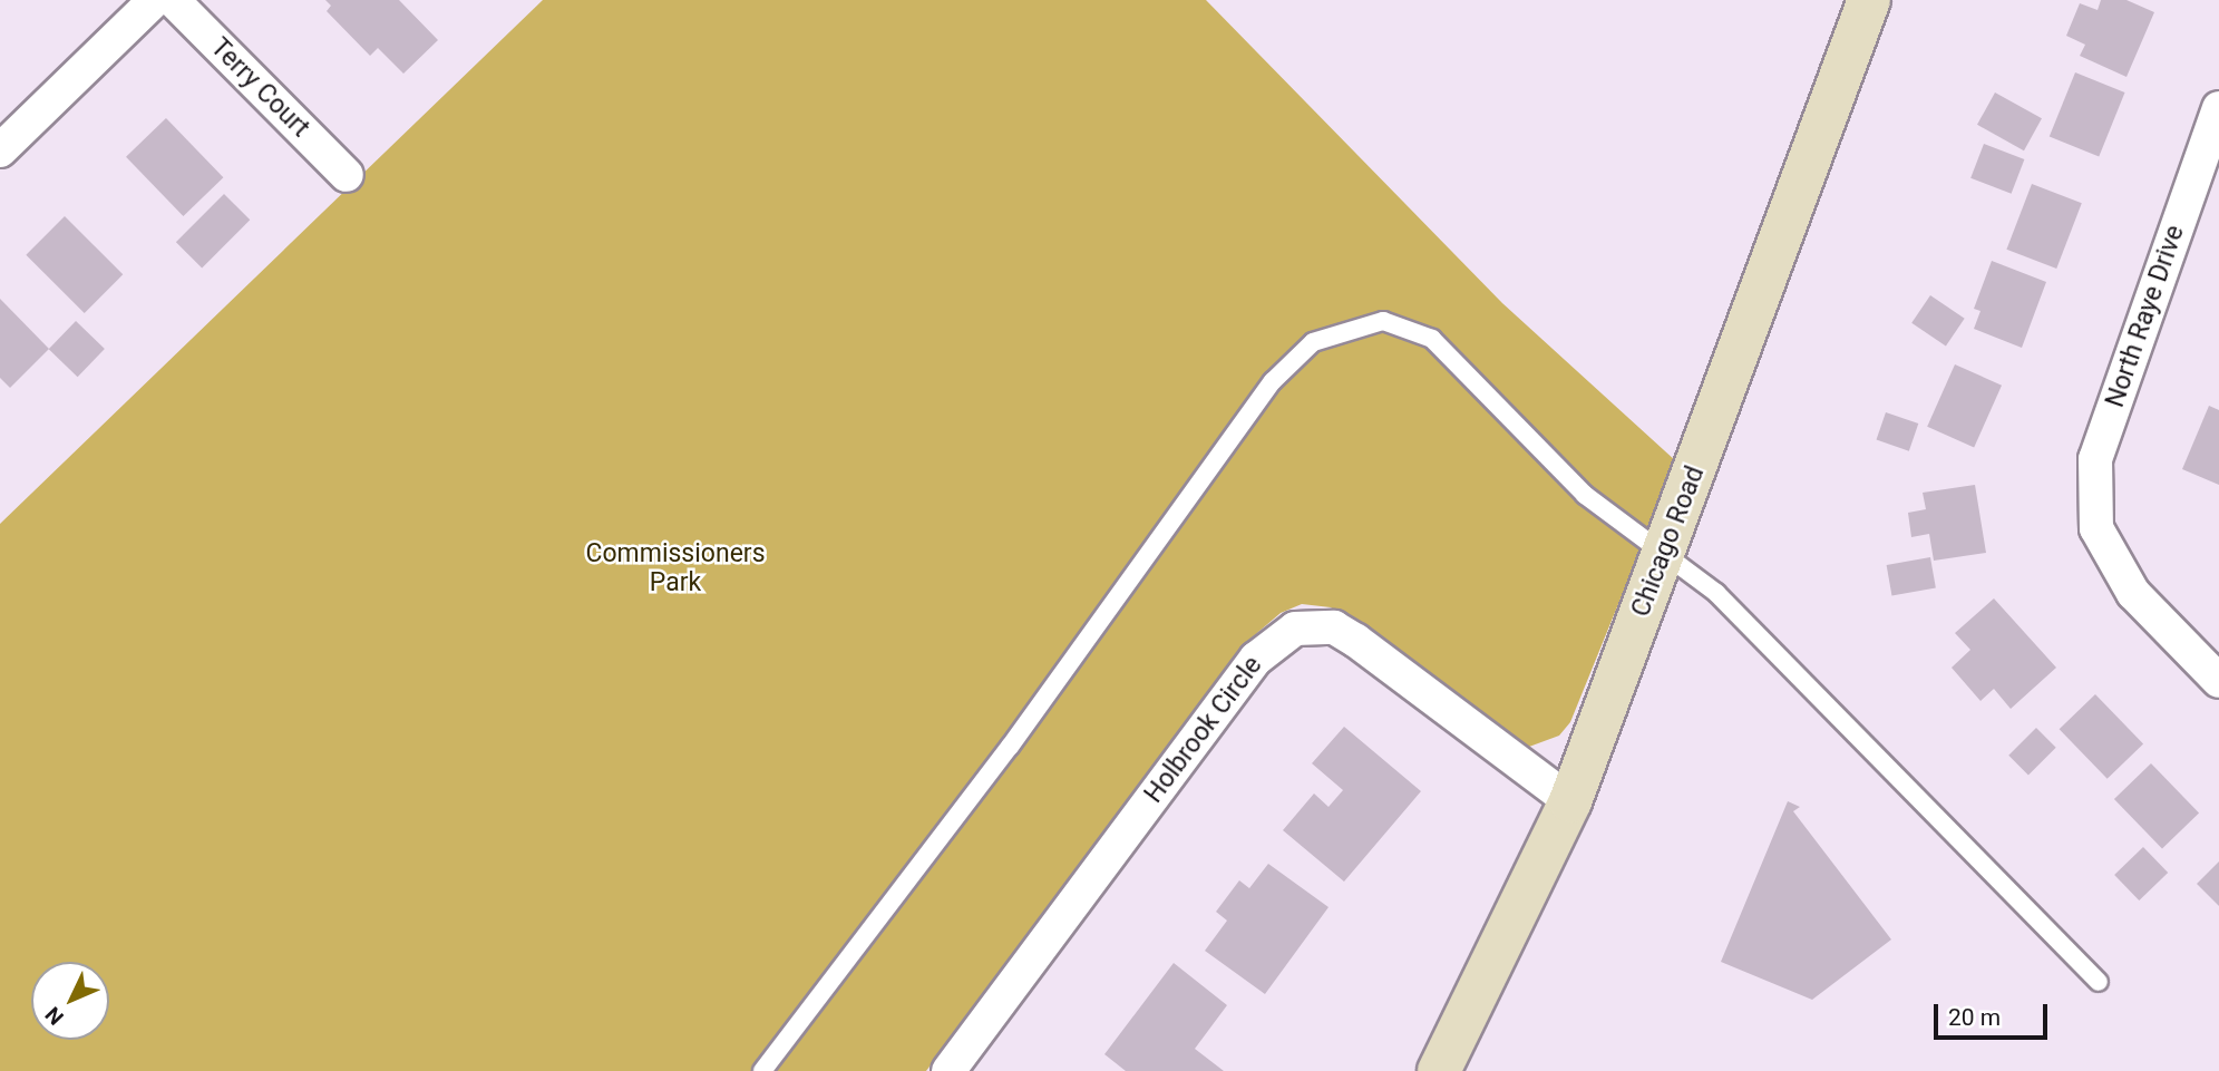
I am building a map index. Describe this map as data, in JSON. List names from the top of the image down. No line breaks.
{"streets":{"street":["Terry Court","North Raye Drive","Chicago Road","Holbrook Circle"]},"crossings":[["Chicago Road","Holbrook Circle"]],"parks":["Commissioners Park"],"scale_bar":"20 m","north":"bottom left"}
